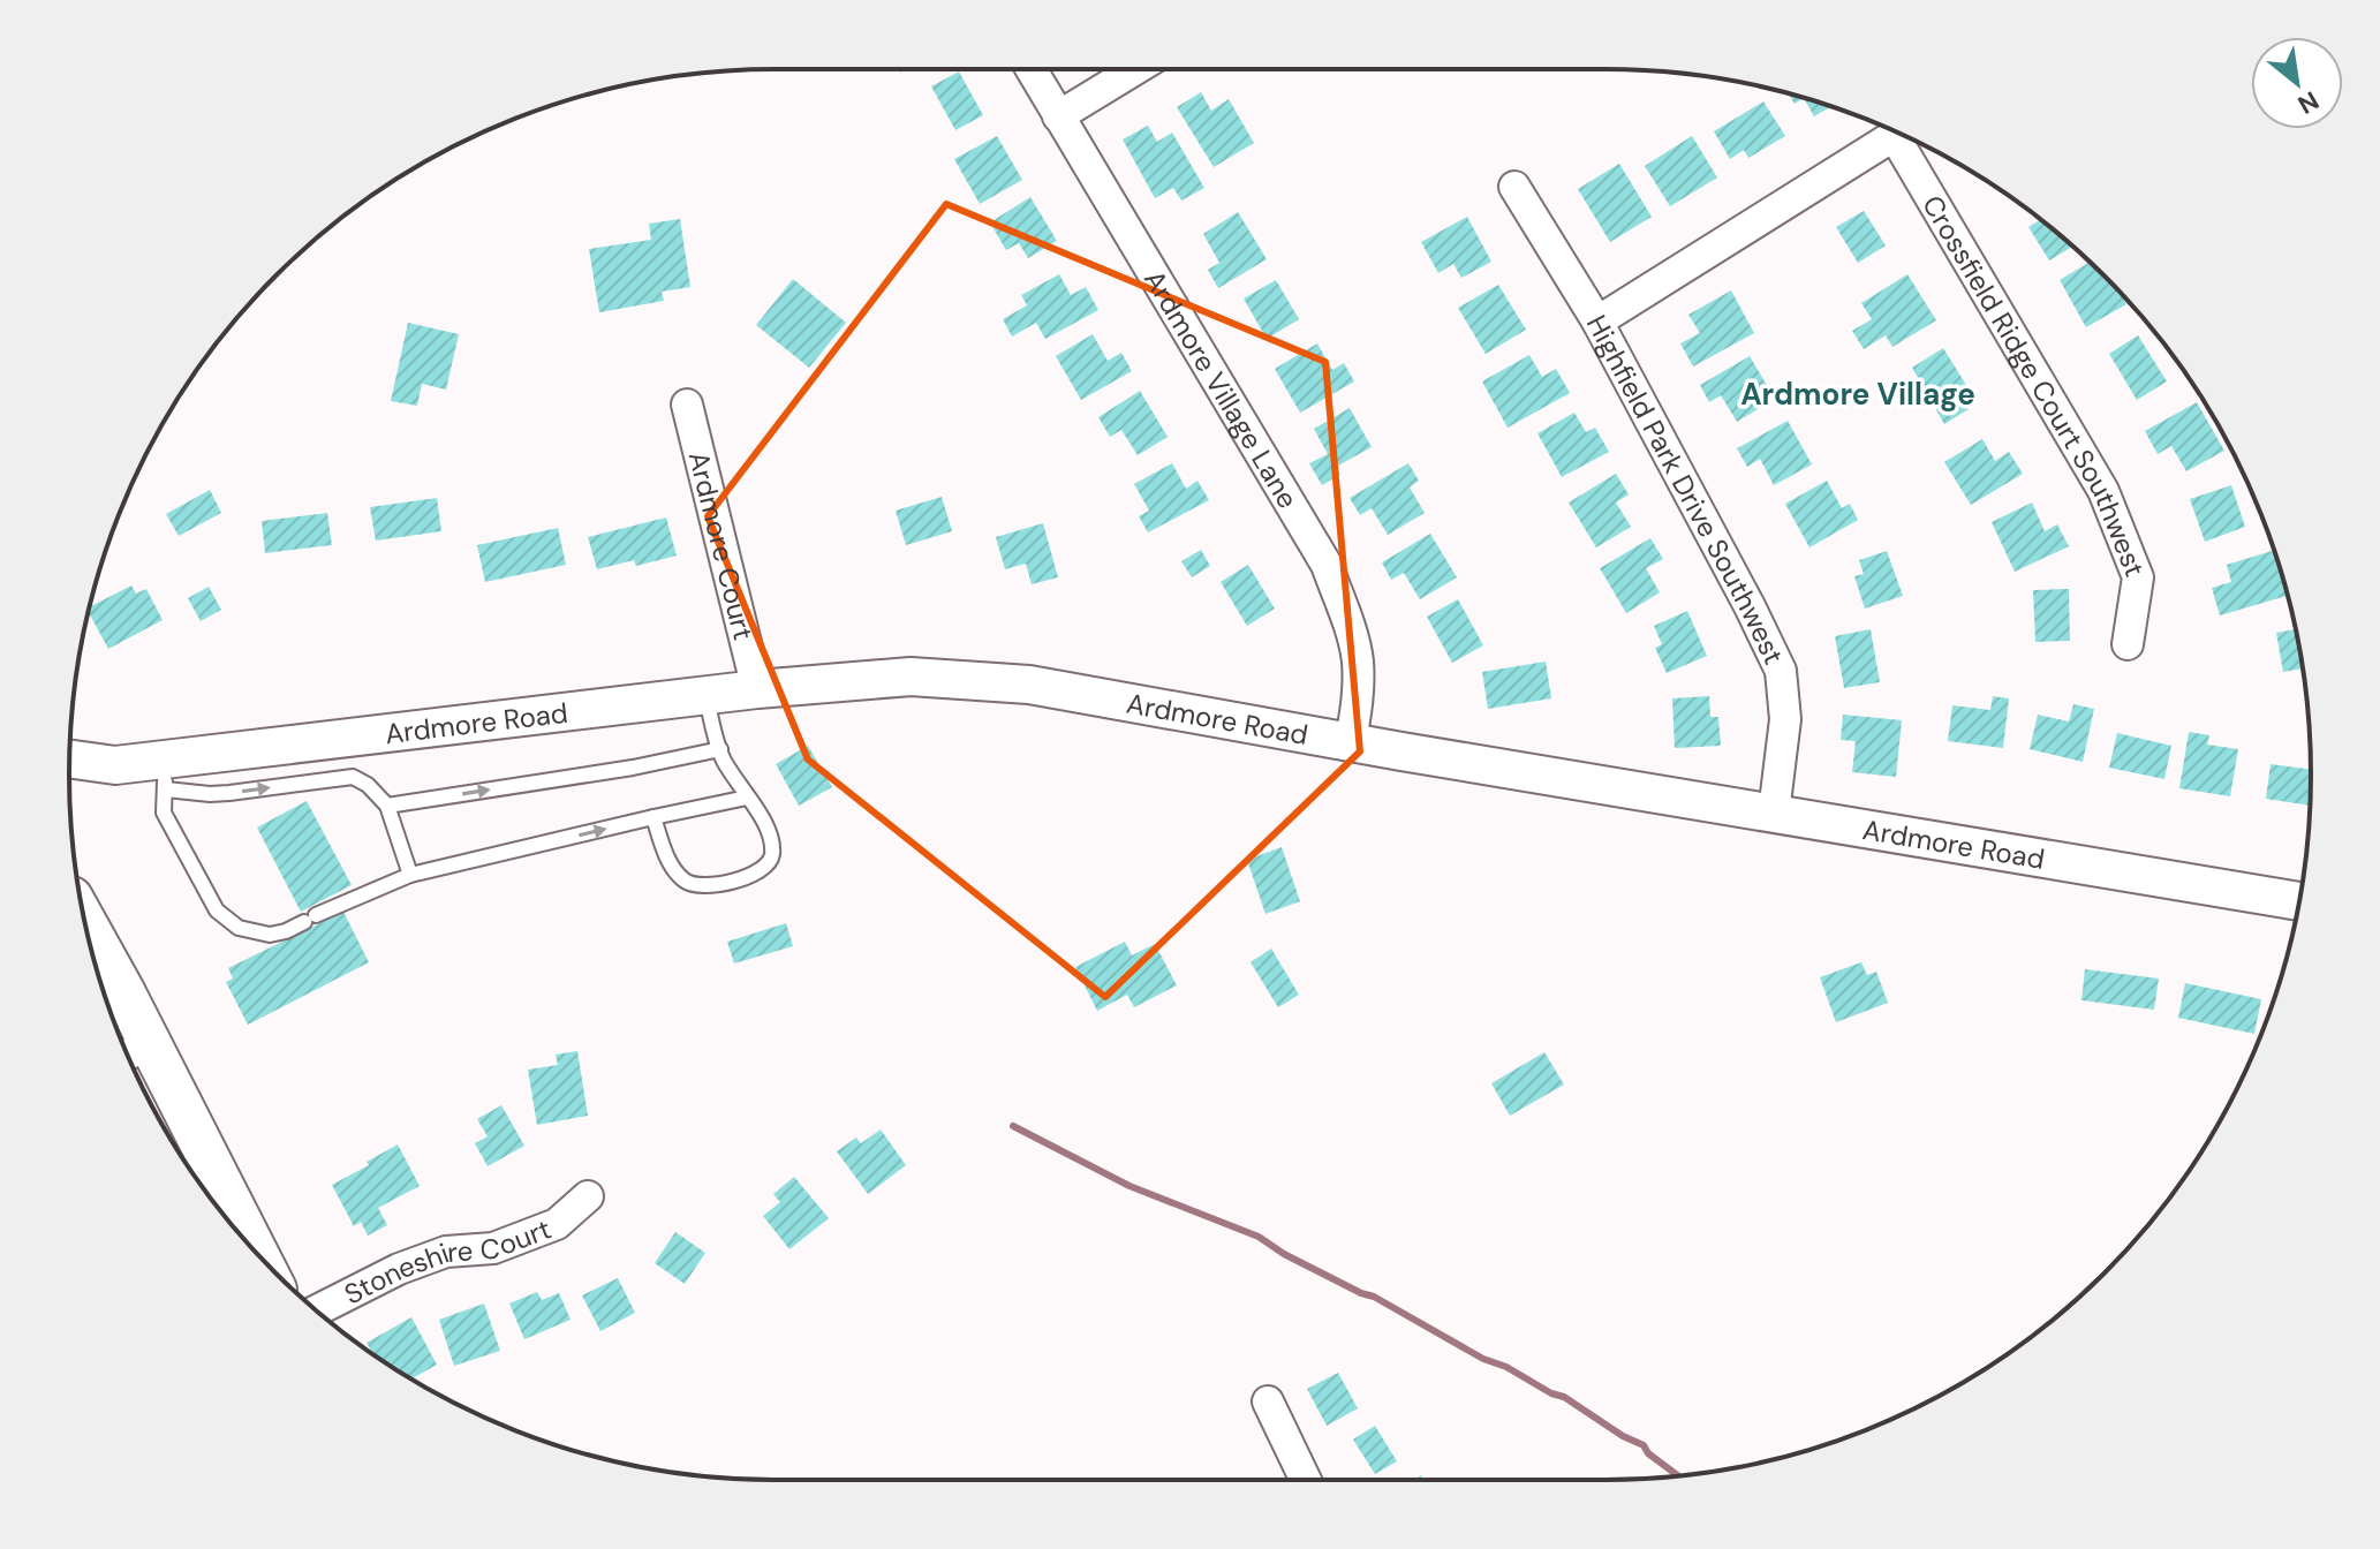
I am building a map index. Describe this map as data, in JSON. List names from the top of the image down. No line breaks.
{"streets":{"street":["Crossfield Ridge Court Southwest","Ardmore Village Lane","Highfield Park Drive Southwest","Ardmore Court","Ardmore Road","Stoneshire Court"]},"crossings":[["Ardmore Village Lane","Ardmore Road"],["Highfield Park Drive Southwest","Ardmore Road"],["Ardmore Court","Ardmore Road"]],"districts":["Ardmore Village"],"north":"bottom right"}
